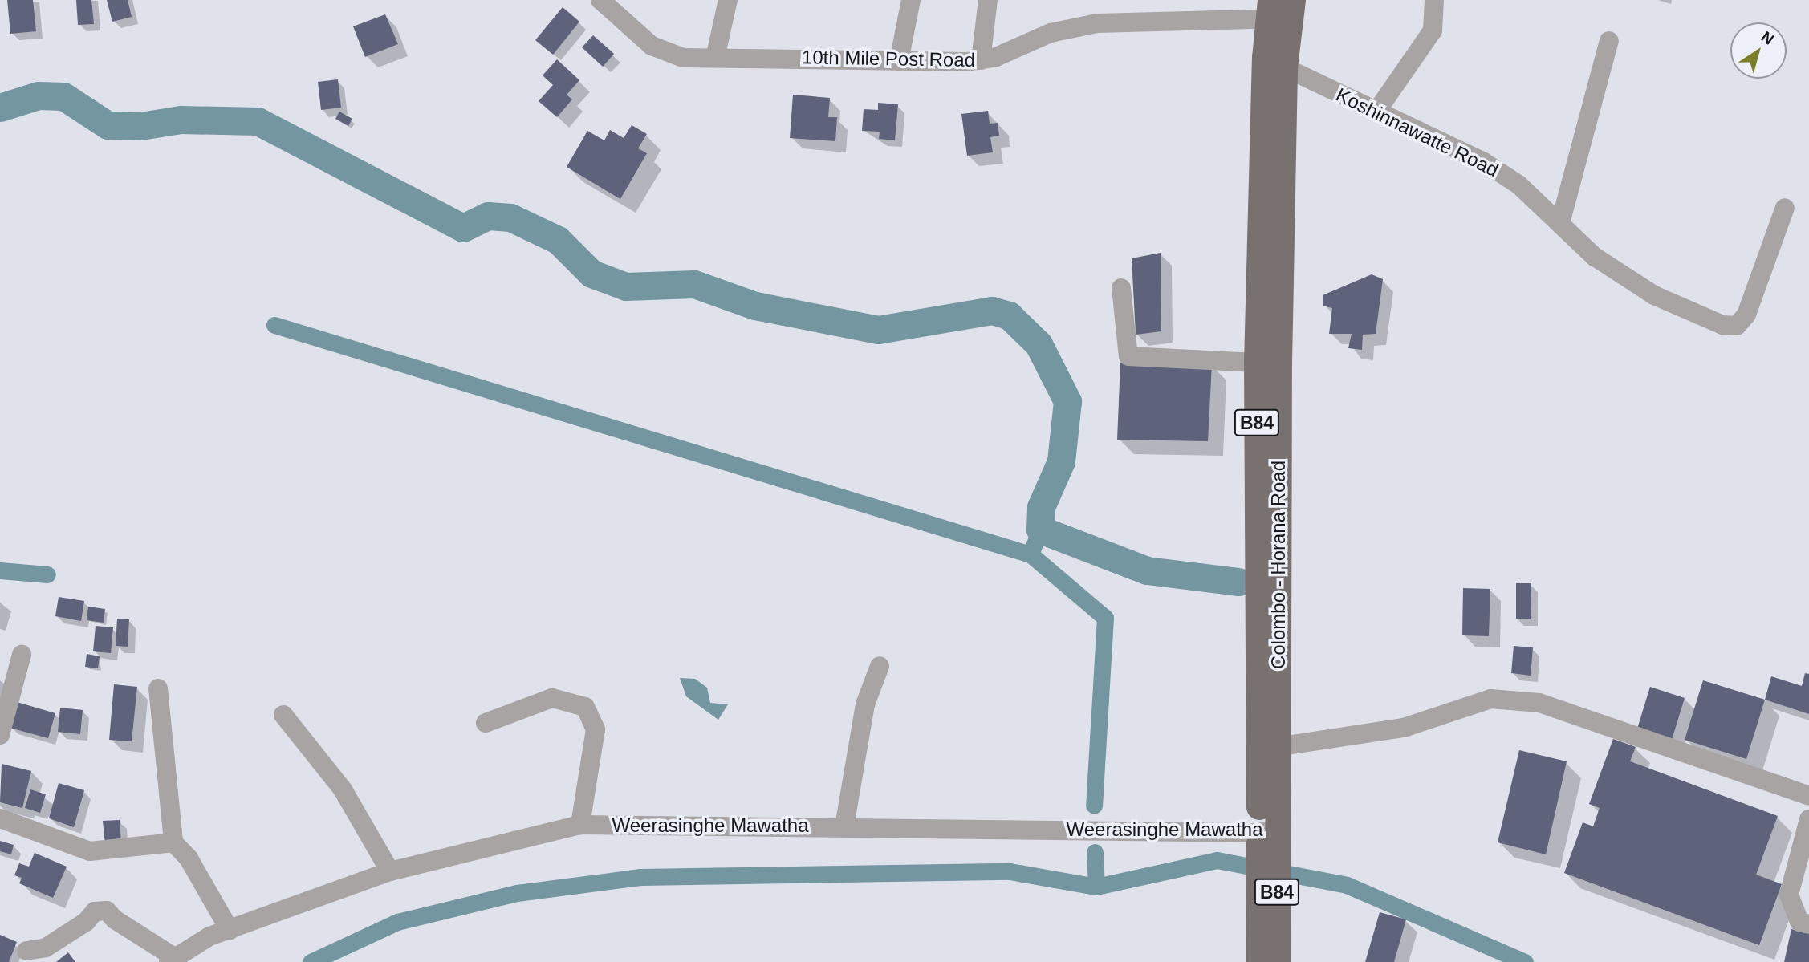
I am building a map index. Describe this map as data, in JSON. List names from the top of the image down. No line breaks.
{"streets":{"main road":["B84","Colombo - Horana Road"],"street":["10th Mile Post Road","Koshinnawatte Road","Weerasinghe Mawatha"]},"crossings":[["10th Mile Post Road","Colombo - Horana Road"],["Koshinnawatte Road","Colombo - Horana Road"],["Colombo - Horana Road","Weerasinghe Mawatha"]],"north":"top right"}
